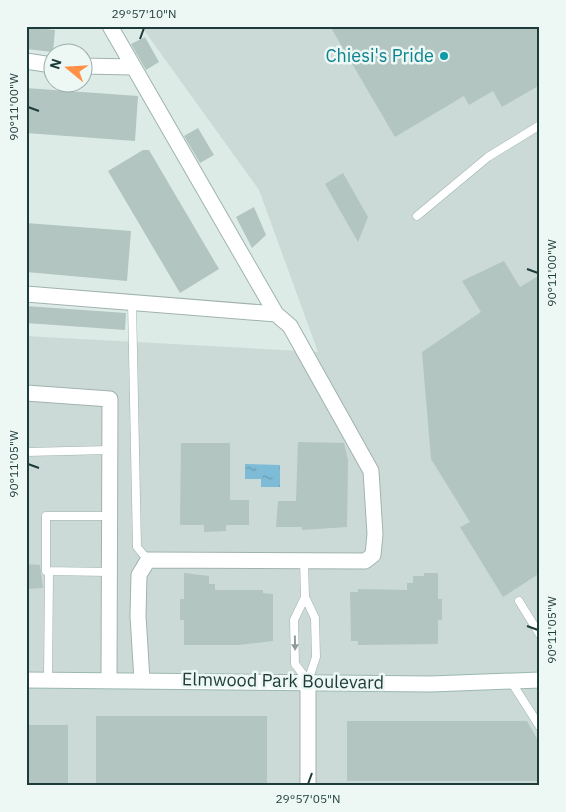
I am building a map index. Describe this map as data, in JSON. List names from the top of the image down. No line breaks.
{"streets":{"street":["Elmwood Park Boulevard"]},"places":["Chiesi's Pride"],"north":"left","coordinates":["29°57'10\"N","90°11'00\"W","90°11'05\"W","29°57'05\"N"]}
